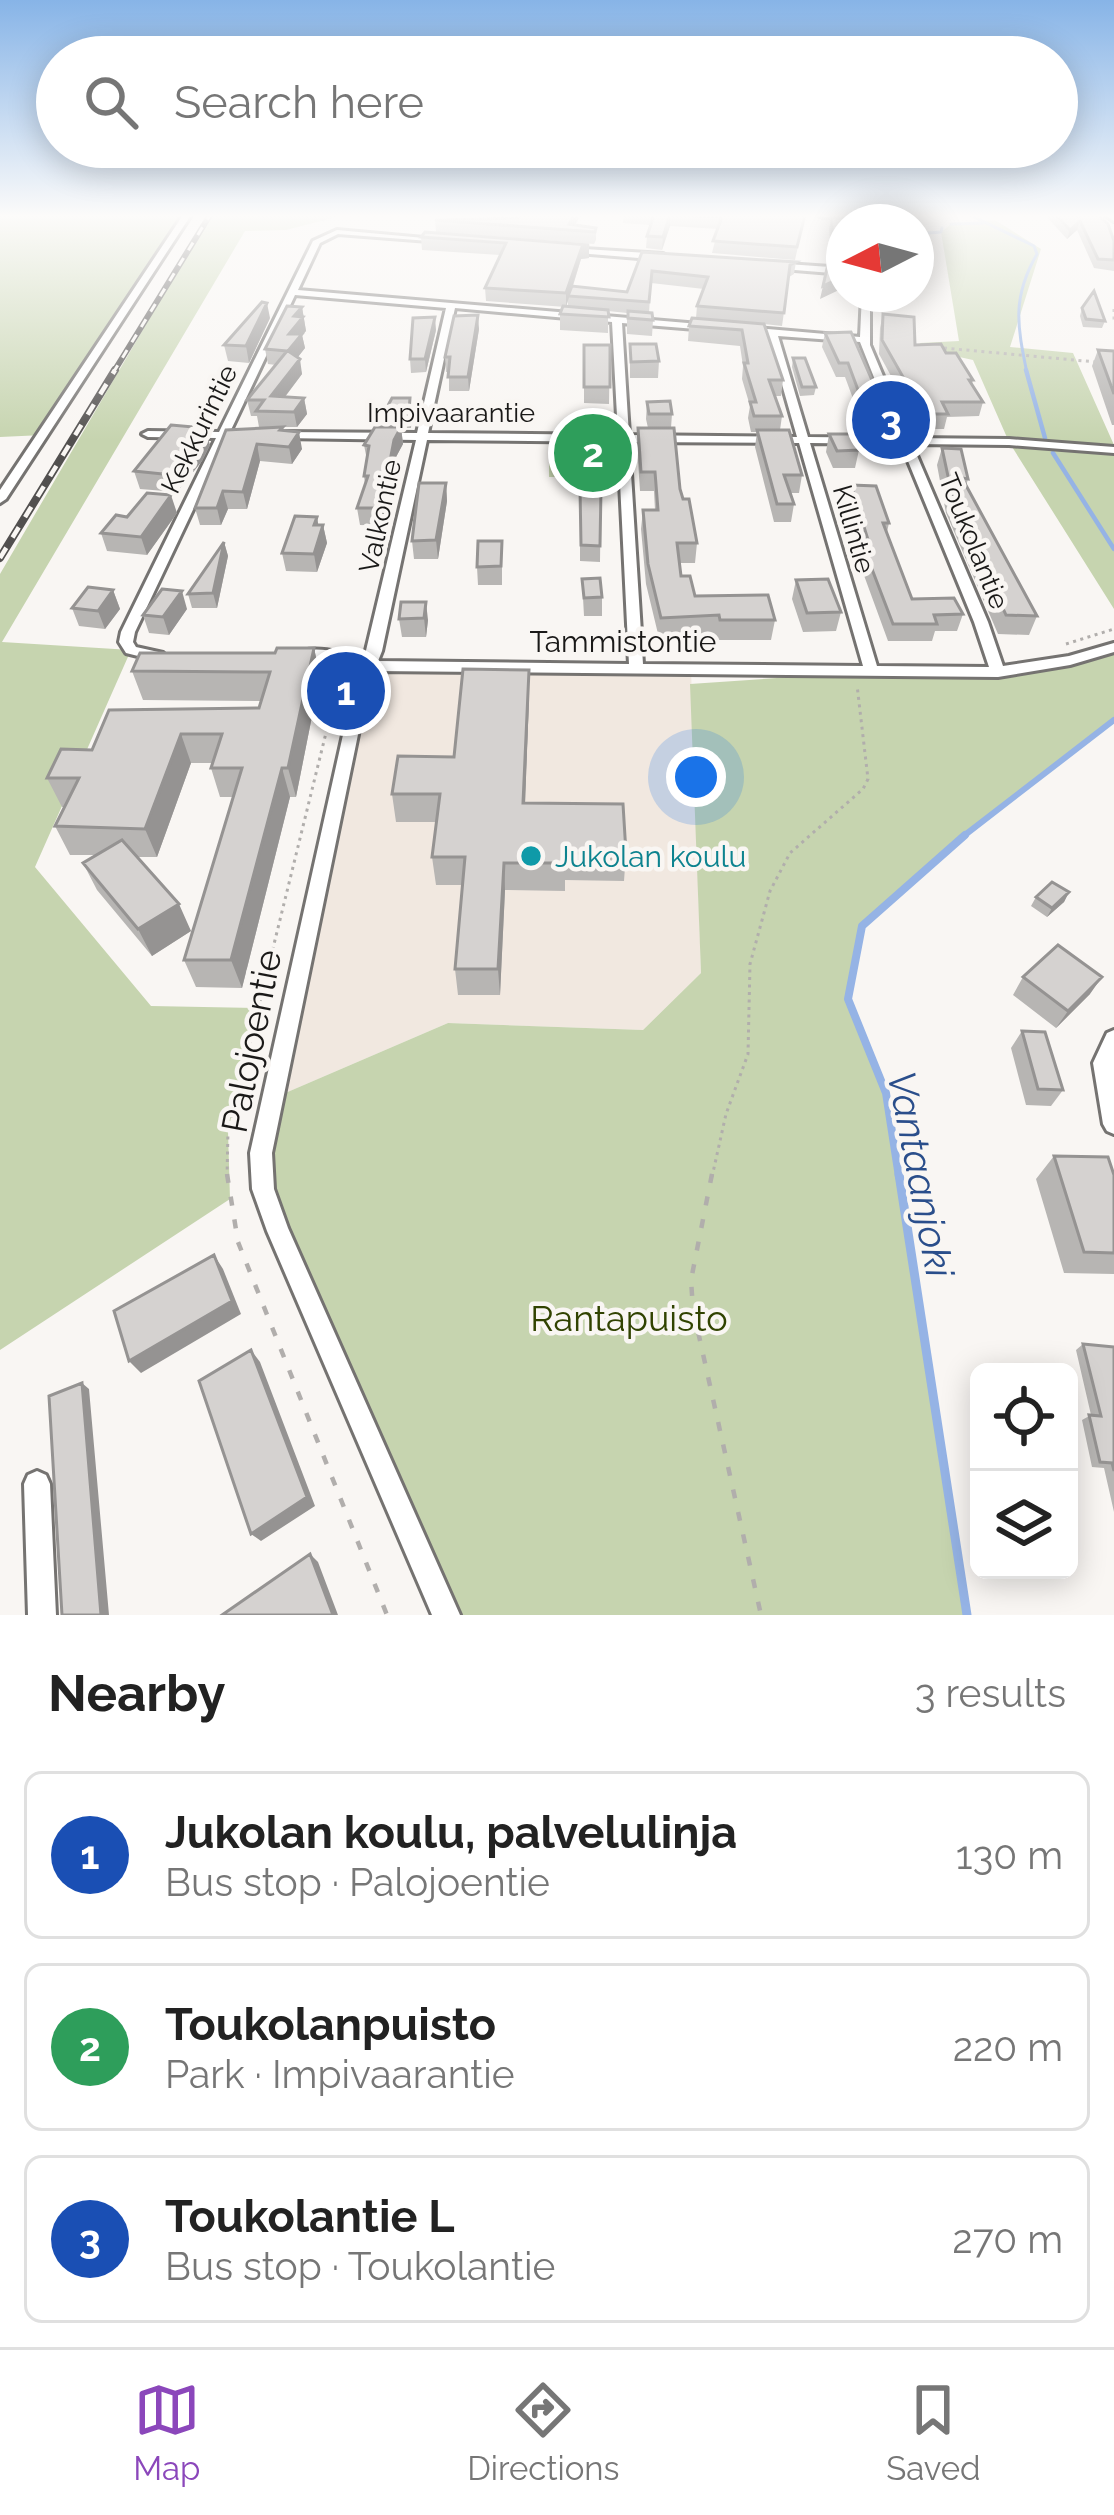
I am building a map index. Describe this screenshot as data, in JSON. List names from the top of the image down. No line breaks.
{"streets":{"street":["Impivaarantie","Kekkurintie","Valkontie","Killintie","Toukolantie","Tammistontie","Palojoentie"]},"crossings":[["Impivaarantie","Valkontie"],["Impivaarantie","Killintie"],["Impivaarantie","Toukolantie"],["Valkontie","Tammistontie"],["Valkontie","Palojoentie"],["Killintie","Tammistontie"],["Toukolantie","Tammistontie"],["Tammistontie","Palojoentie"]],"water":["Vantaanjoki"],"parks":["Rantapuisto"],"places":["Jukolan koulu"],"north":"left","page":{"search":"Search here","pins":["3","2","1"],"heading":["Nearby","3 results"],"list":[{"mark":"1","name":"Jukolan koulu, palvelulinja","note":"Bus stop · Palojoentie","value":"130 m"},{"mark":"2","name":"Toukolanpuisto","note":"Park · Impivaarantie","value":"220 m"},{"mark":"3","name":"Toukolantie L","note":"Bus stop · Toukolantie","value":"270 m"}],"nav":["Map","Directions","Saved"]}}
